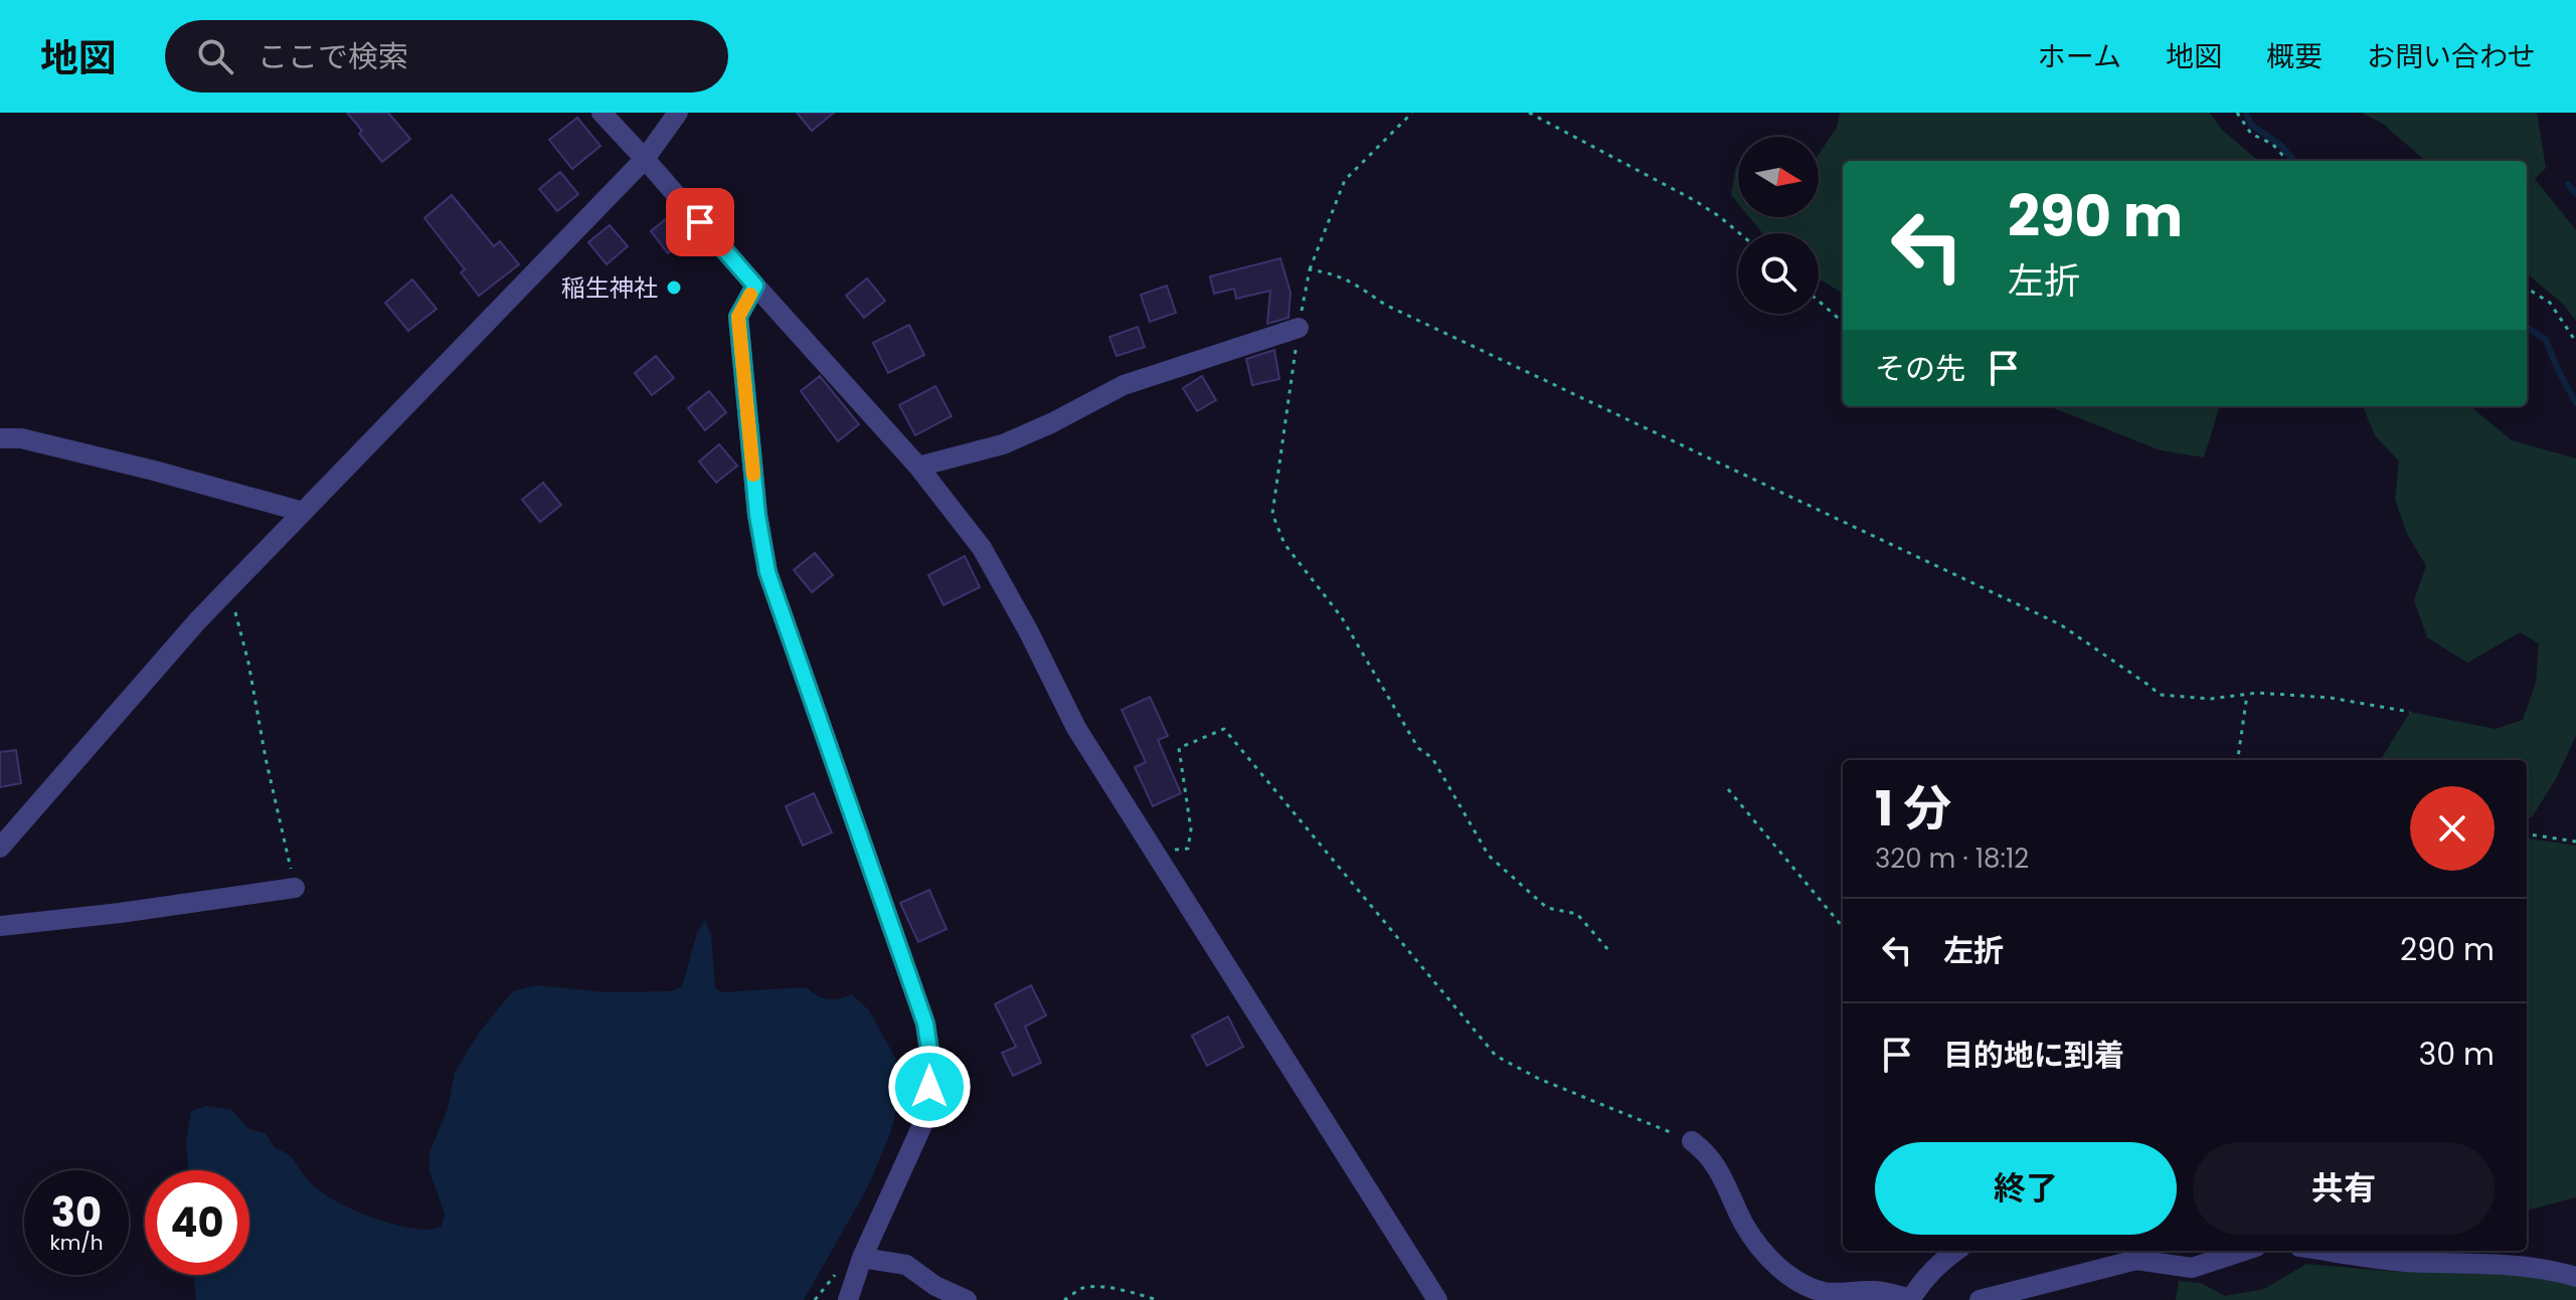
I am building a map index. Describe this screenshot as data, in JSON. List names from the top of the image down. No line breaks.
{"places":["稲生神社"],"north":"right","page":{"header":"地図","search":"ここで検索","nav":["ホーム","地図","概要","お問い合わせ"],"turn":["290 m","左折"],"then":"その先","heading":["1 分","320 m · 18:12"],"list":[{"name":"左折","value":"290 m"},{"name":"目的地に到着","value":"30 m"}],"buttons":["終了","共有"],"speed":"30 km/h","limit":"40"}}
